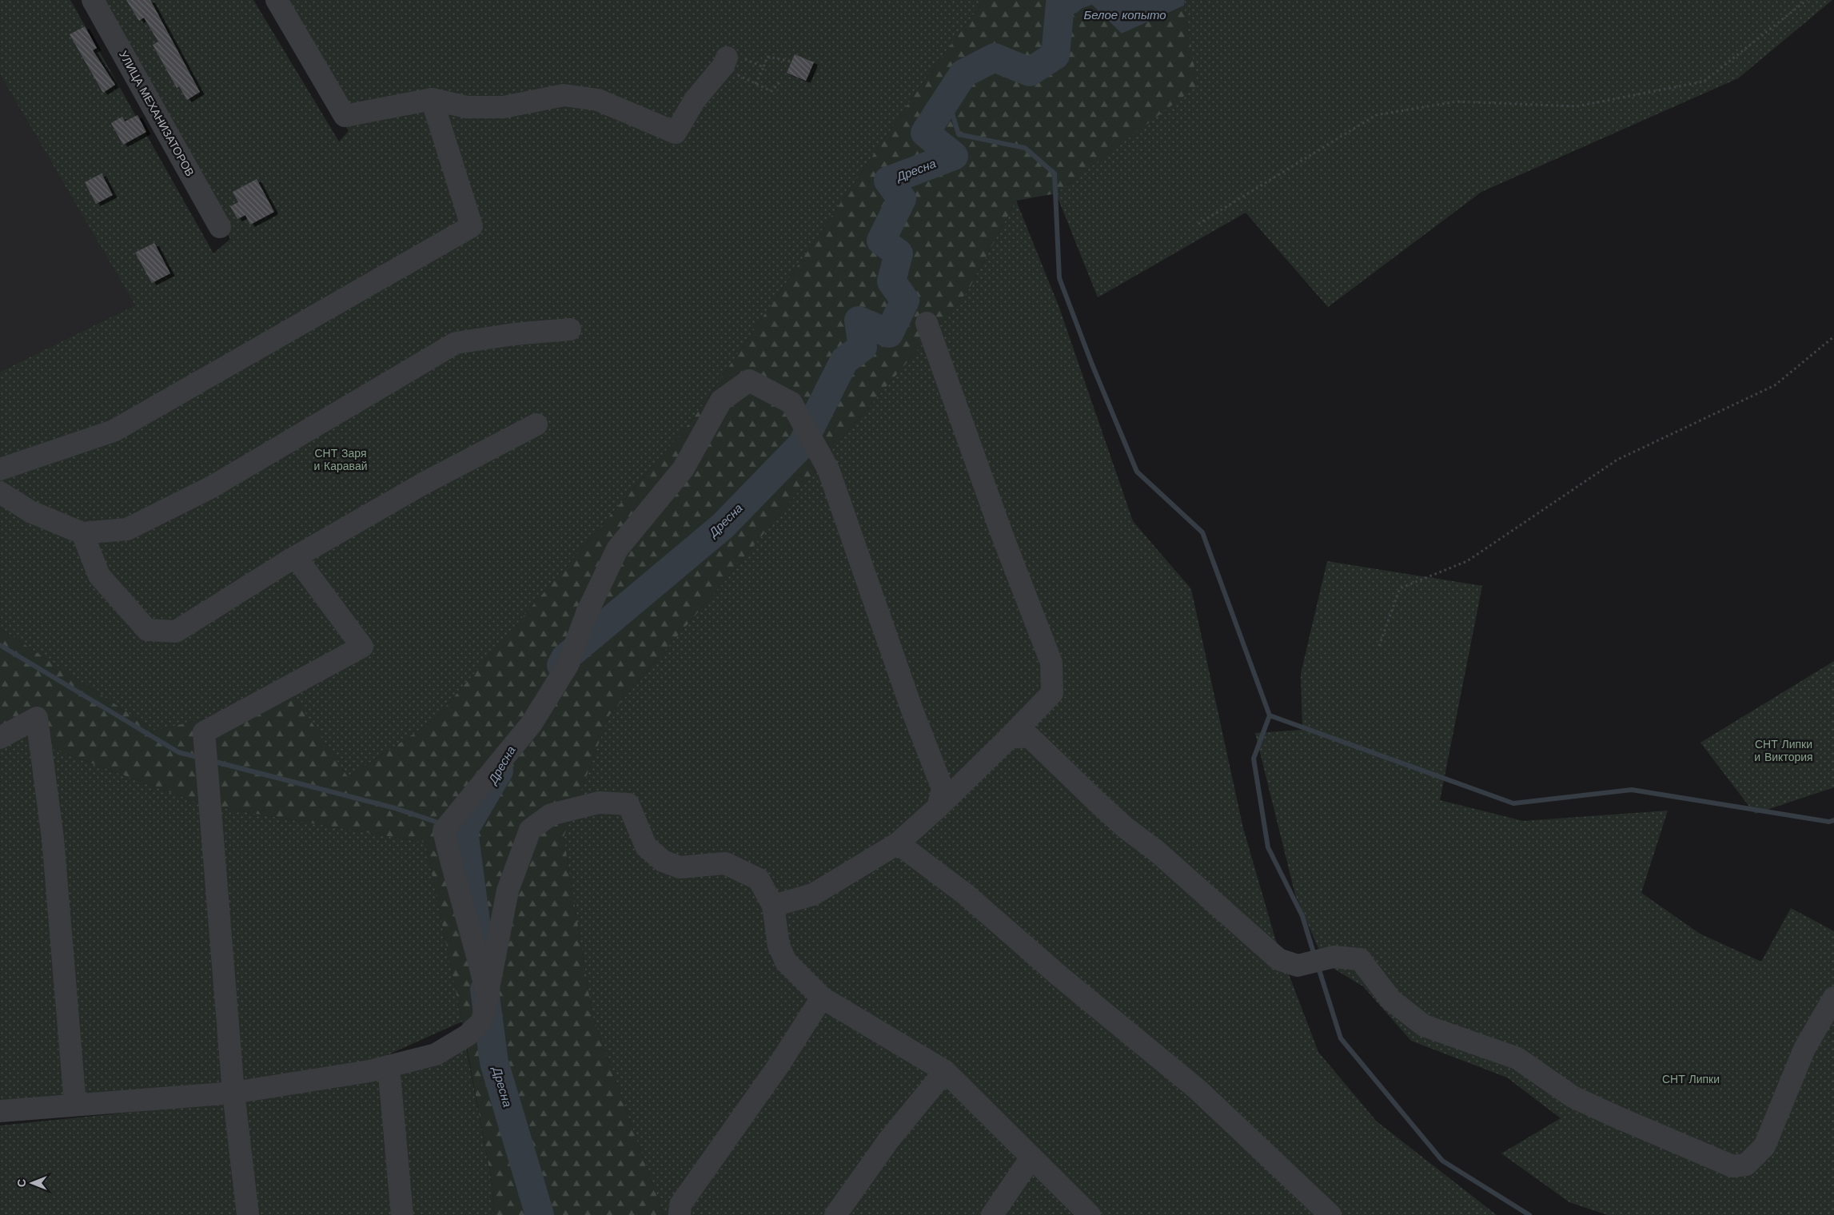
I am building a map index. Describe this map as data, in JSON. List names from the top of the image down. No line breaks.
{"streets":{"street":["УЛИЦА МЕХАНИЗАТОРОВ"]},"water":["Белое копыто","Дресна"],"parks":["СНТ Заря и Каравай","СНТ Липки и Виктория","СНТ Липки"],"north":"left"}
